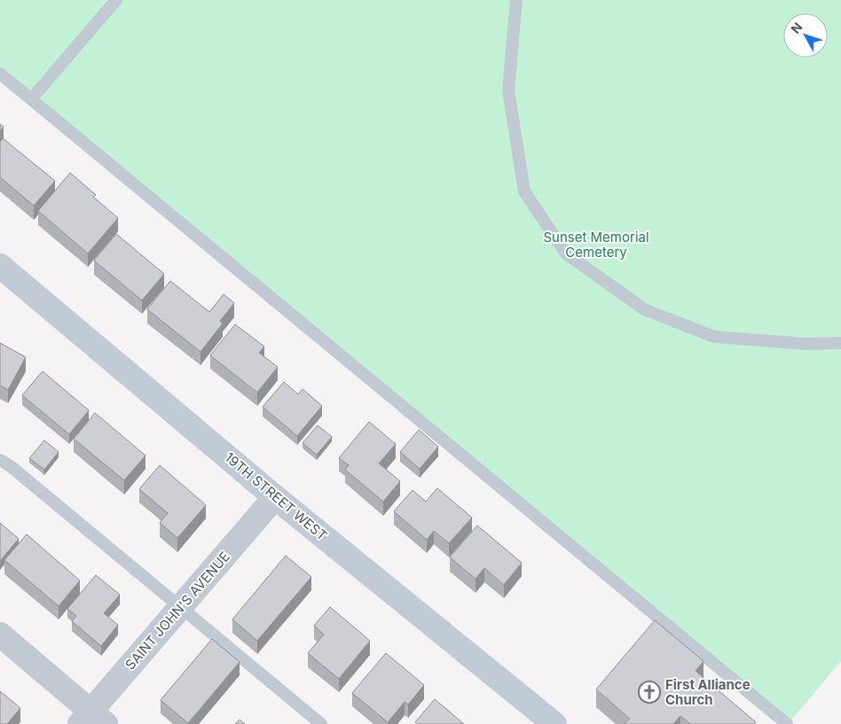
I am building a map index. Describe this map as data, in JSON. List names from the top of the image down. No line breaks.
{"streets":{"street":["19TH STREET WEST","SAINT JOHN'S AVENUE"]},"crossings":[["19TH STREET WEST","SAINT JOHN'S AVENUE"]],"parks":["Sunset Memorial Cemetery"],"places":{"church":["First Alliance Church"]},"north":"top left"}
